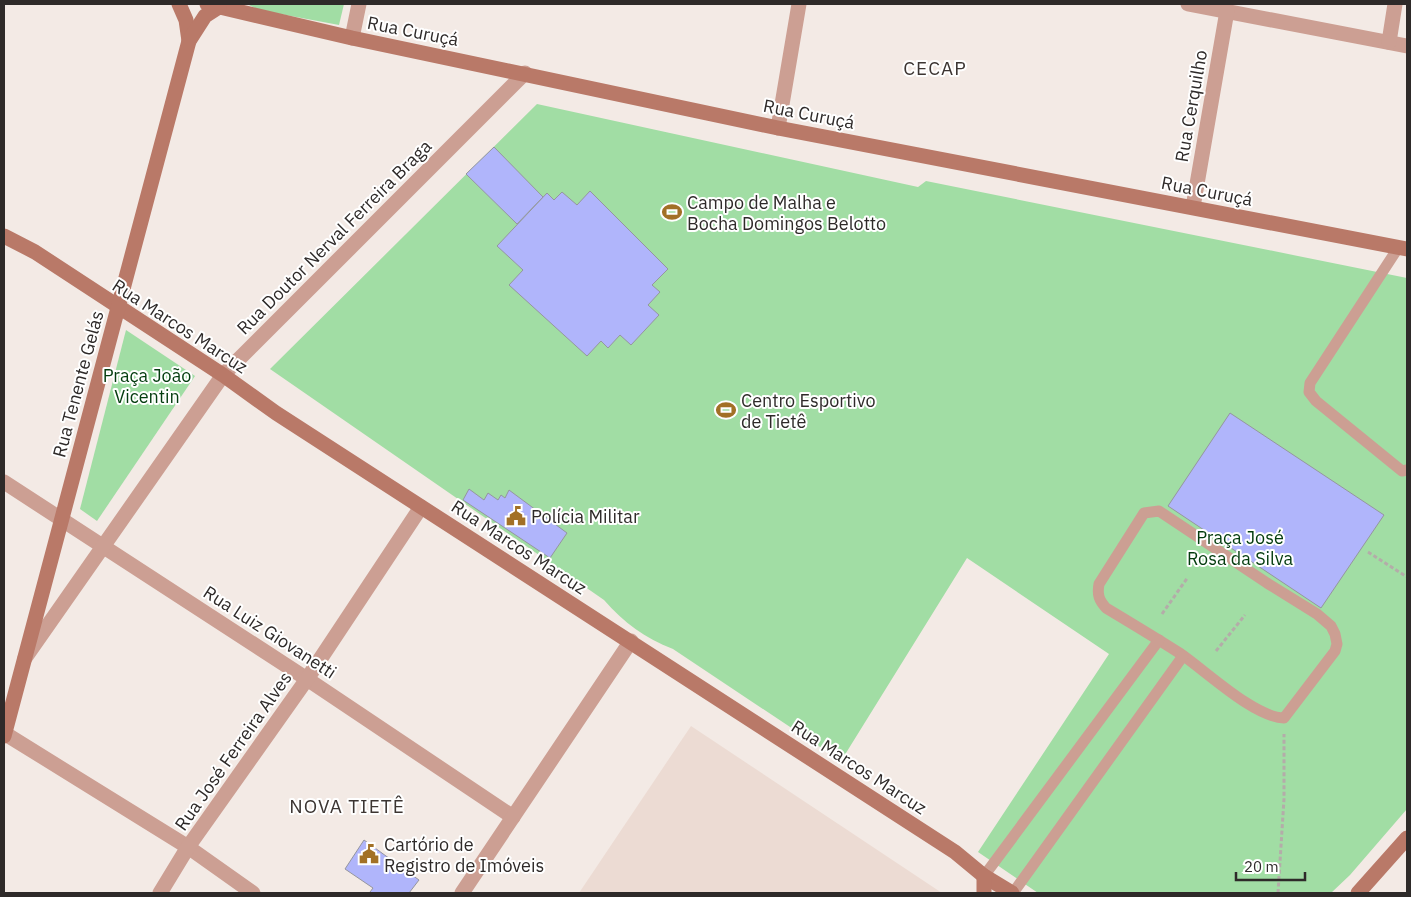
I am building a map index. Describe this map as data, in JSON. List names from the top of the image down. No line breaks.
{"streets":{"street":["Rua Curuçá","Rua Cerquilho","Rua Doutor Nerval Ferreira Braga","Rua Marcos Marcuz","Rua Tenente Gelás","Rua Luiz Giovanetti","Rua José Ferreira Alves"]},"crossings":[["Rua Curuçá","Rua Cerquilho"],["Rua Curuçá","Rua Doutor Nerval Ferreira Braga"],["Rua Curuçá","Rua Tenente Gelás"],["Rua Doutor Nerval Ferreira Braga","Rua Marcos Marcuz"],["Rua Doutor Nerval Ferreira Braga","Rua Tenente Gelás"],["Rua Doutor Nerval Ferreira Braga","Rua Luiz Giovanetti"],["Rua Marcos Marcuz","Rua Tenente Gelás"],["Rua Marcos Marcuz","Rua José Ferreira Alves"],["Rua Tenente Gelás","Rua Luiz Giovanetti"],["Rua Luiz Giovanetti","Rua José Ferreira Alves"]],"districts":["CECAP","NOVA TIETÊ"],"parks":["Praça João Vicentin","Praça José Rosa da Silva"],"places":{"sports":["Campo de Malha e Bocha Domingos Belotto","Centro Esportivo de Tietê"],"public building":["Polícia Militar","Cartório de Registro de Imóveis"]},"scale_bar":"20 m"}
